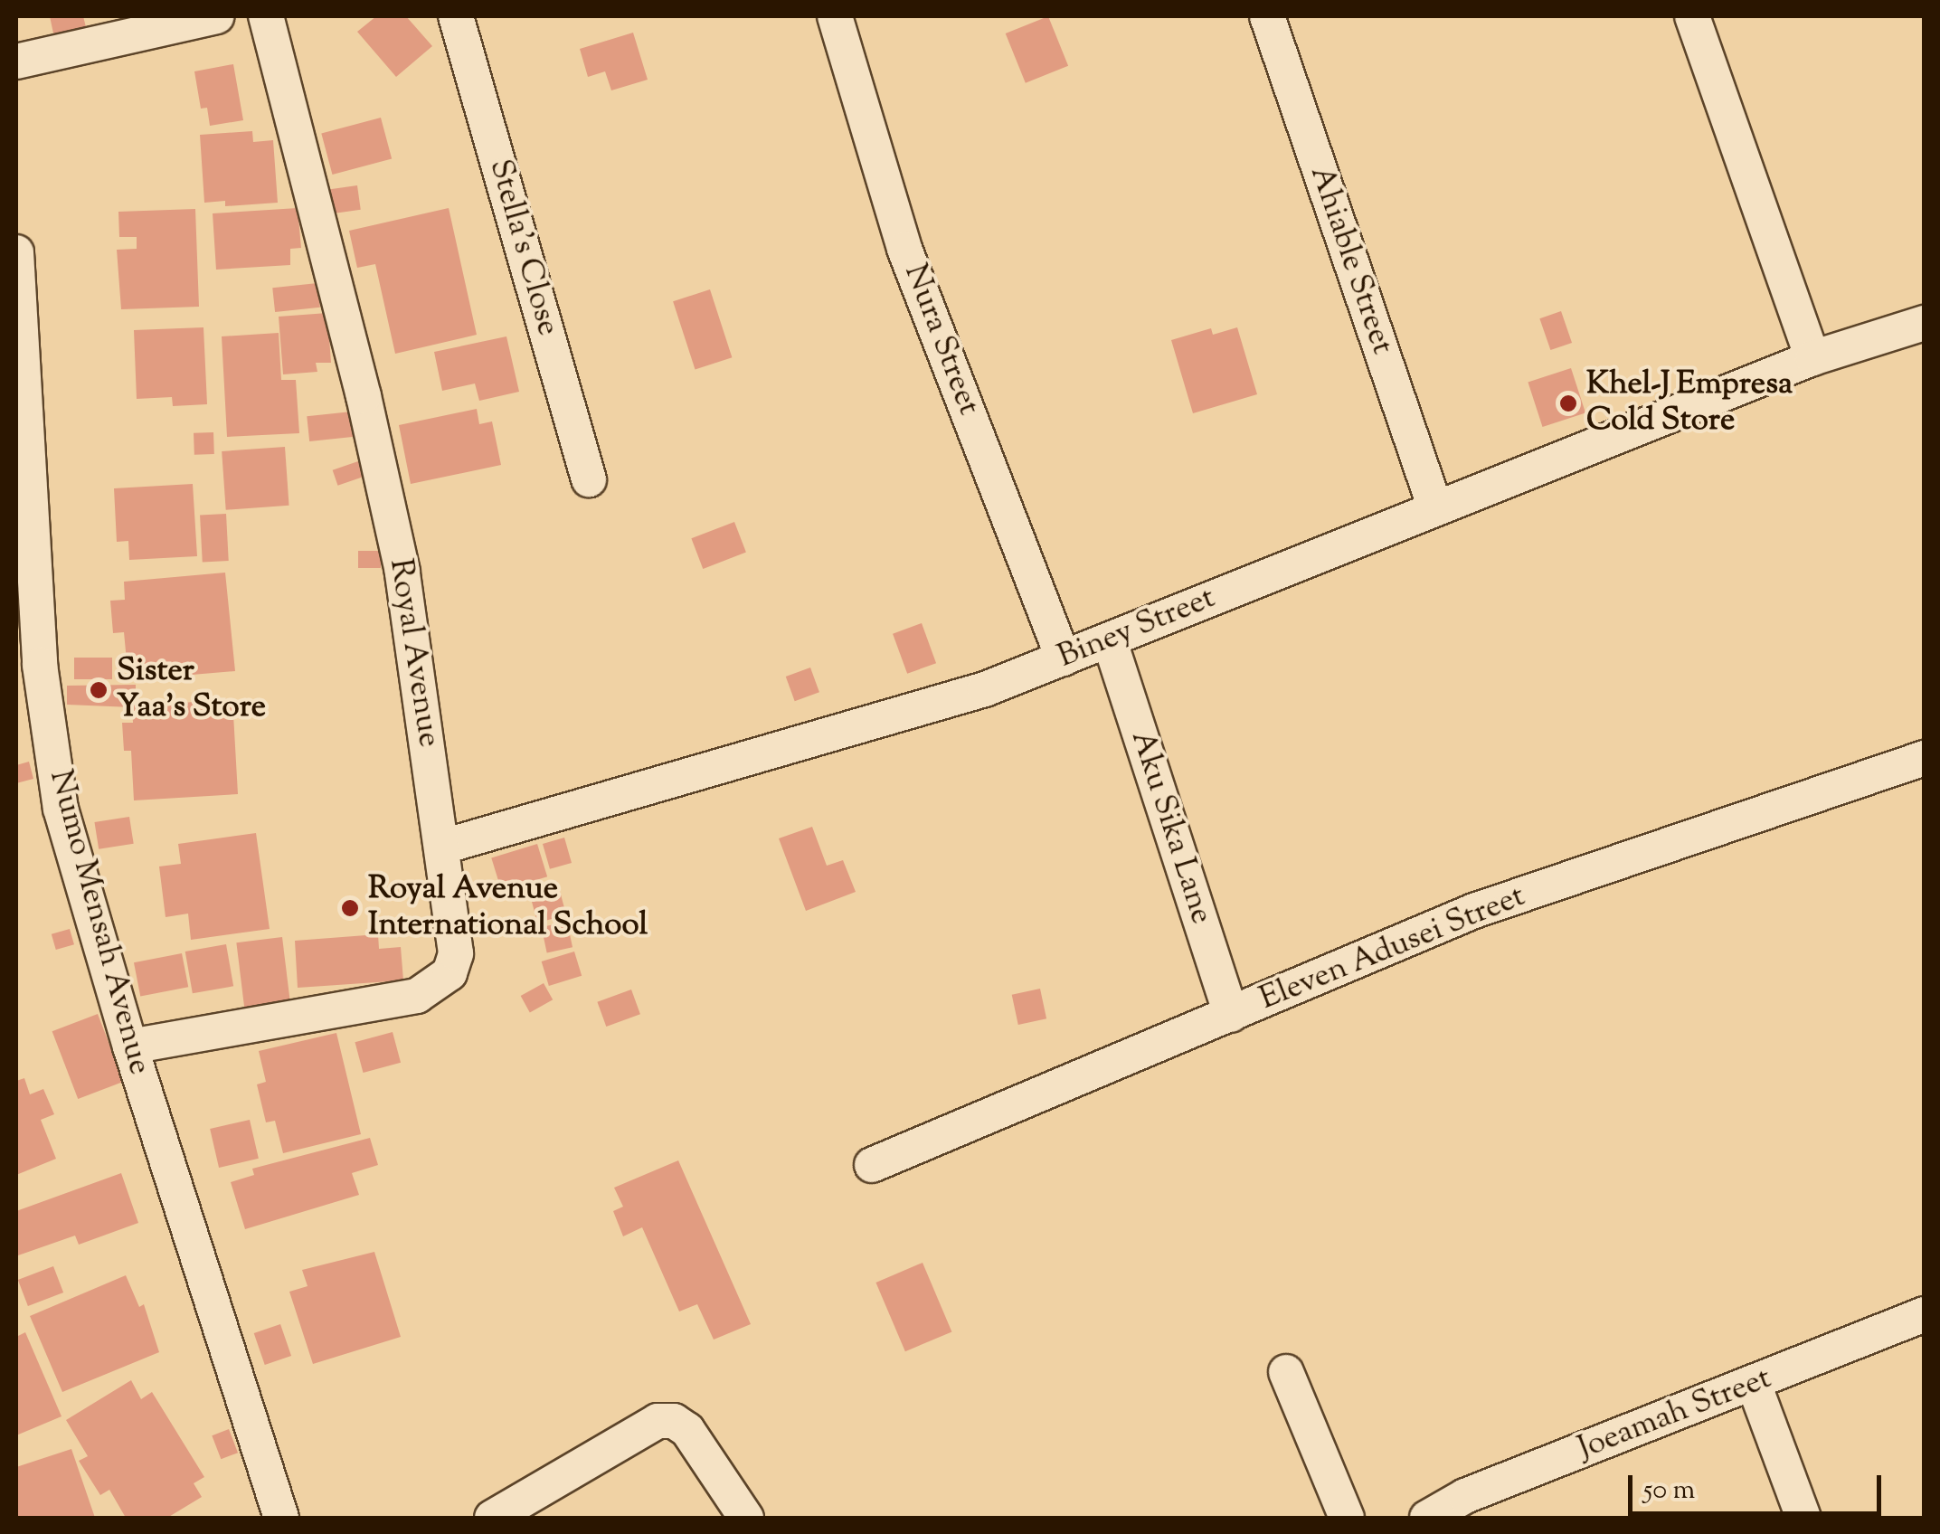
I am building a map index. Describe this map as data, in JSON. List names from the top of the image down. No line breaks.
{"streets":{"street":["Stella's Close","Ahiable Street","Nura Street","Biney Street","Royal Avenue","Aku Sika Lane","Numo Mensah Avenue","Eleven Adusei Street","Joeamah Street"]},"crossings":[["Ahiable Street","Biney Street"],["Nura Street","Biney Street"],["Biney Street","Royal Avenue"],["Biney Street","Aku Sika Lane"],["Royal Avenue","Numo Mensah Avenue"],["Aku Sika Lane","Eleven Adusei Street"]],"places":["Khel-J Empresa Cold Store","Sister Yaa's Store","Royal Avenue International School"],"scale_bar":"50 m"}
